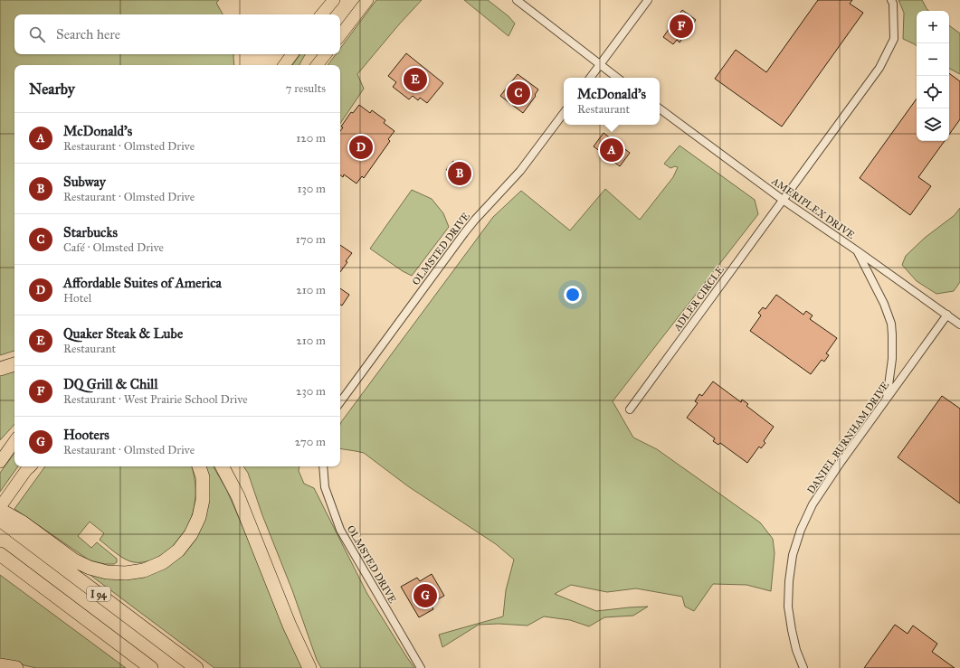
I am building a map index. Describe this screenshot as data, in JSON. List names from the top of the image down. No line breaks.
{"streets":{"highway":["I 94"],"street":["AMERIPLEX DRIVE","OLMSTED DRIVE","ADLER CIRCLE","DANIEL BURNHAM DRIVE"]},"crossings":[["AMERIPLEX DRIVE","ADLER CIRCLE"],["AMERIPLEX DRIVE","DANIEL BURNHAM DRIVE"]],"page":{"map_buttons":["+","−"],"pins":["F","E","C","D","A","B","G"],"search":"Search here","heading":["Nearby","7 results"],"popup":["McDonald's","Restaurant"],"list":[{"mark":"A","name":"McDonald's","note":"Restaurant · Olmsted Drive","value":"120 m"},{"mark":"B","name":"Subway","note":"Restaurant · Olmsted Drive","value":"130 m"},{"mark":"C","name":"Starbucks","note":"Café · Olmsted Drive","value":"170 m"},{"mark":"D","name":"Affordable Suites of America","note":"Hotel","value":"210 m"},{"mark":"E","name":"Quaker Steak & Lube","note":"Restaurant","value":"210 m"},{"mark":"F","name":"DQ Grill & Chill","note":"Restaurant · West Prairie School Drive","value":"230 m"},{"mark":"G","name":"Hooters","note":"Restaurant · Olmsted Drive","value":"270 m"}]}}
